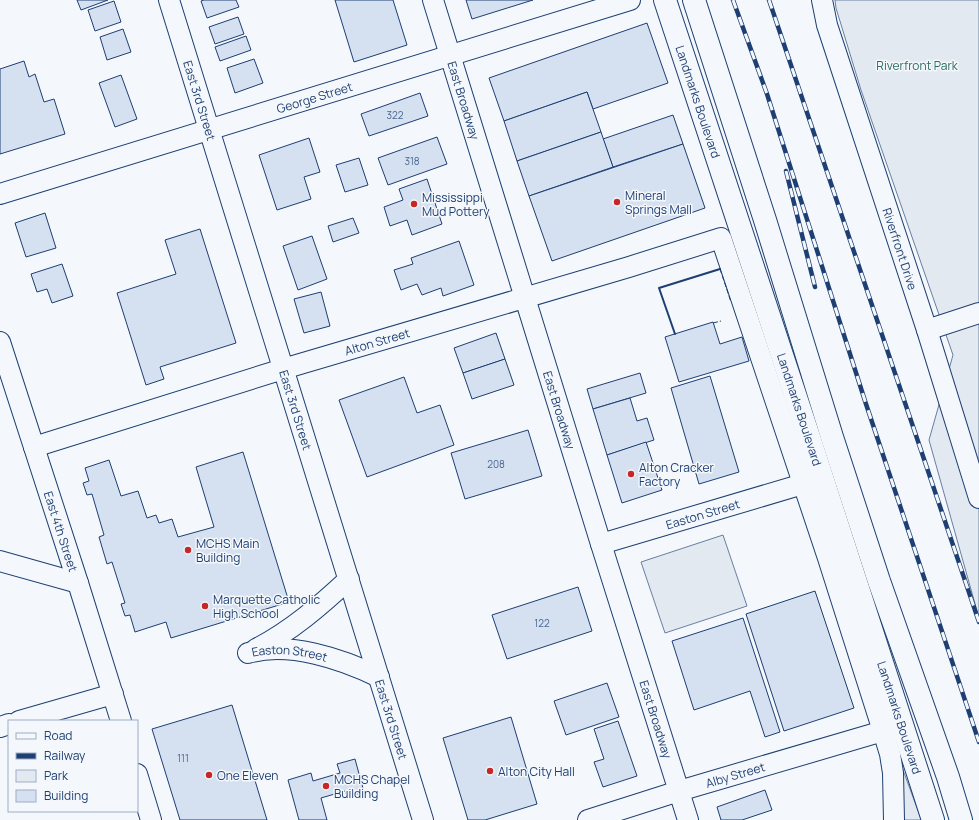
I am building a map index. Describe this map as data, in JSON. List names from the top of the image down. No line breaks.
{"streets":{"highway":["Landmarks Boulevard"],"street":["George Street","East 3rd Street","East Broadway","Riverfront Drive","Alton Street","Easton Street","East 4th Street","Alby Street"]},"crossings":[["George Street","East 3rd Street"],["George Street","East Broadway"],["East 3rd Street","Alton Street"],["East 3rd Street","Easton Street"],["East Broadway","Alton Street"],["East Broadway","Easton Street"],["East Broadway","Alby Street"],["Alton Street","Easton Street"],["Alton Street","East 4th Street"]],"parks":["Riverfront Park"],"places":["Mineral Springs Mall","Mississippi Mud Pottery","Alton Cracker Factory","MCHS Main Building","Marquette Catholic High School","Alton City Hall","One Eleven","MCHS Chapel Building"],"house_numbers":["322","318","208","122","111"],"legend":["Road","Railway","Park","Building"]}
